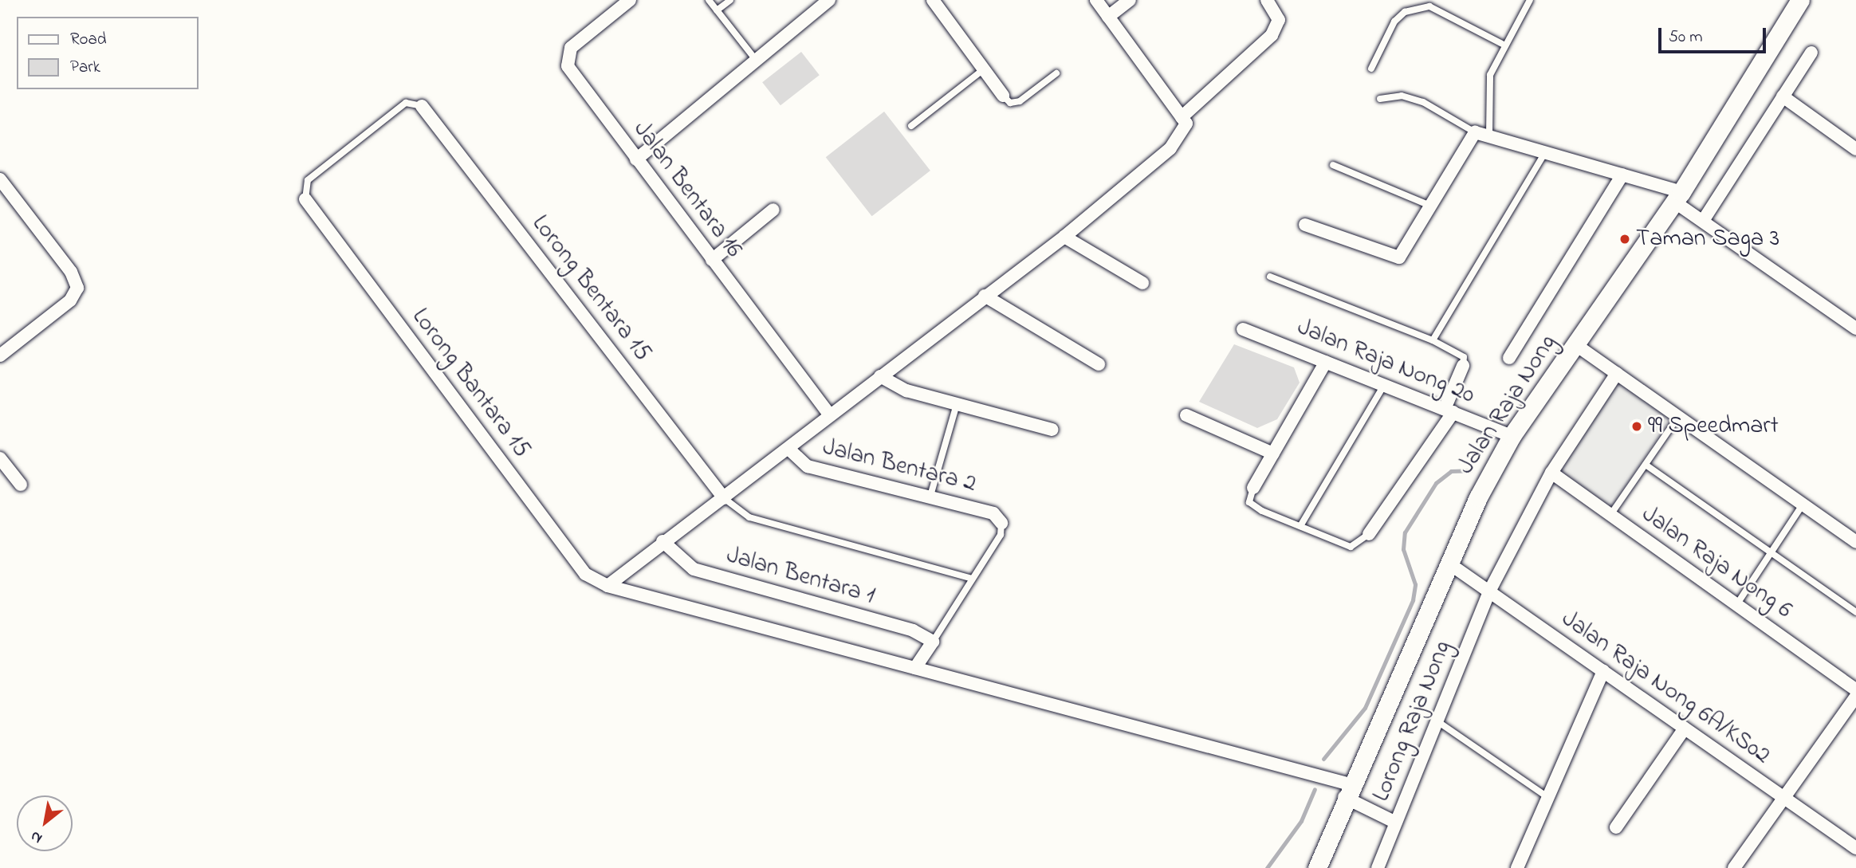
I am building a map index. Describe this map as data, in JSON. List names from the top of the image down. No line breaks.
{"streets":{"main road":["Jalan Raja Nong"],"street":["Jalan Bentara 16","Lorong Bentara 15","Jalan Raja Nong 20","Lorong Bantara 15","Jalan Bentara 2","Jalan Raja Nong 6","Jalan Bentara 1","Jalan Raja Nong 6A/KS02","Lorong Raja Nong"]},"crossings":[["Jalan Raja Nong 20","Jalan Raja Nong"],["Lorong Bantara 15","Jalan Raja Nong"],["Lorong Bantara 15","Lorong Raja Nong"],["Jalan Raja Nong","Jalan Raja Nong 6A/KS02"],["Jalan Raja Nong 6","Lorong Raja Nong"],["Jalan Raja Nong 6A/KS02","Lorong Raja Nong"]],"places":["Taman Saga 3","99 Speedmart"],"legend":["Road","Park"],"scale_bar":"50 m","north":"bottom left"}
